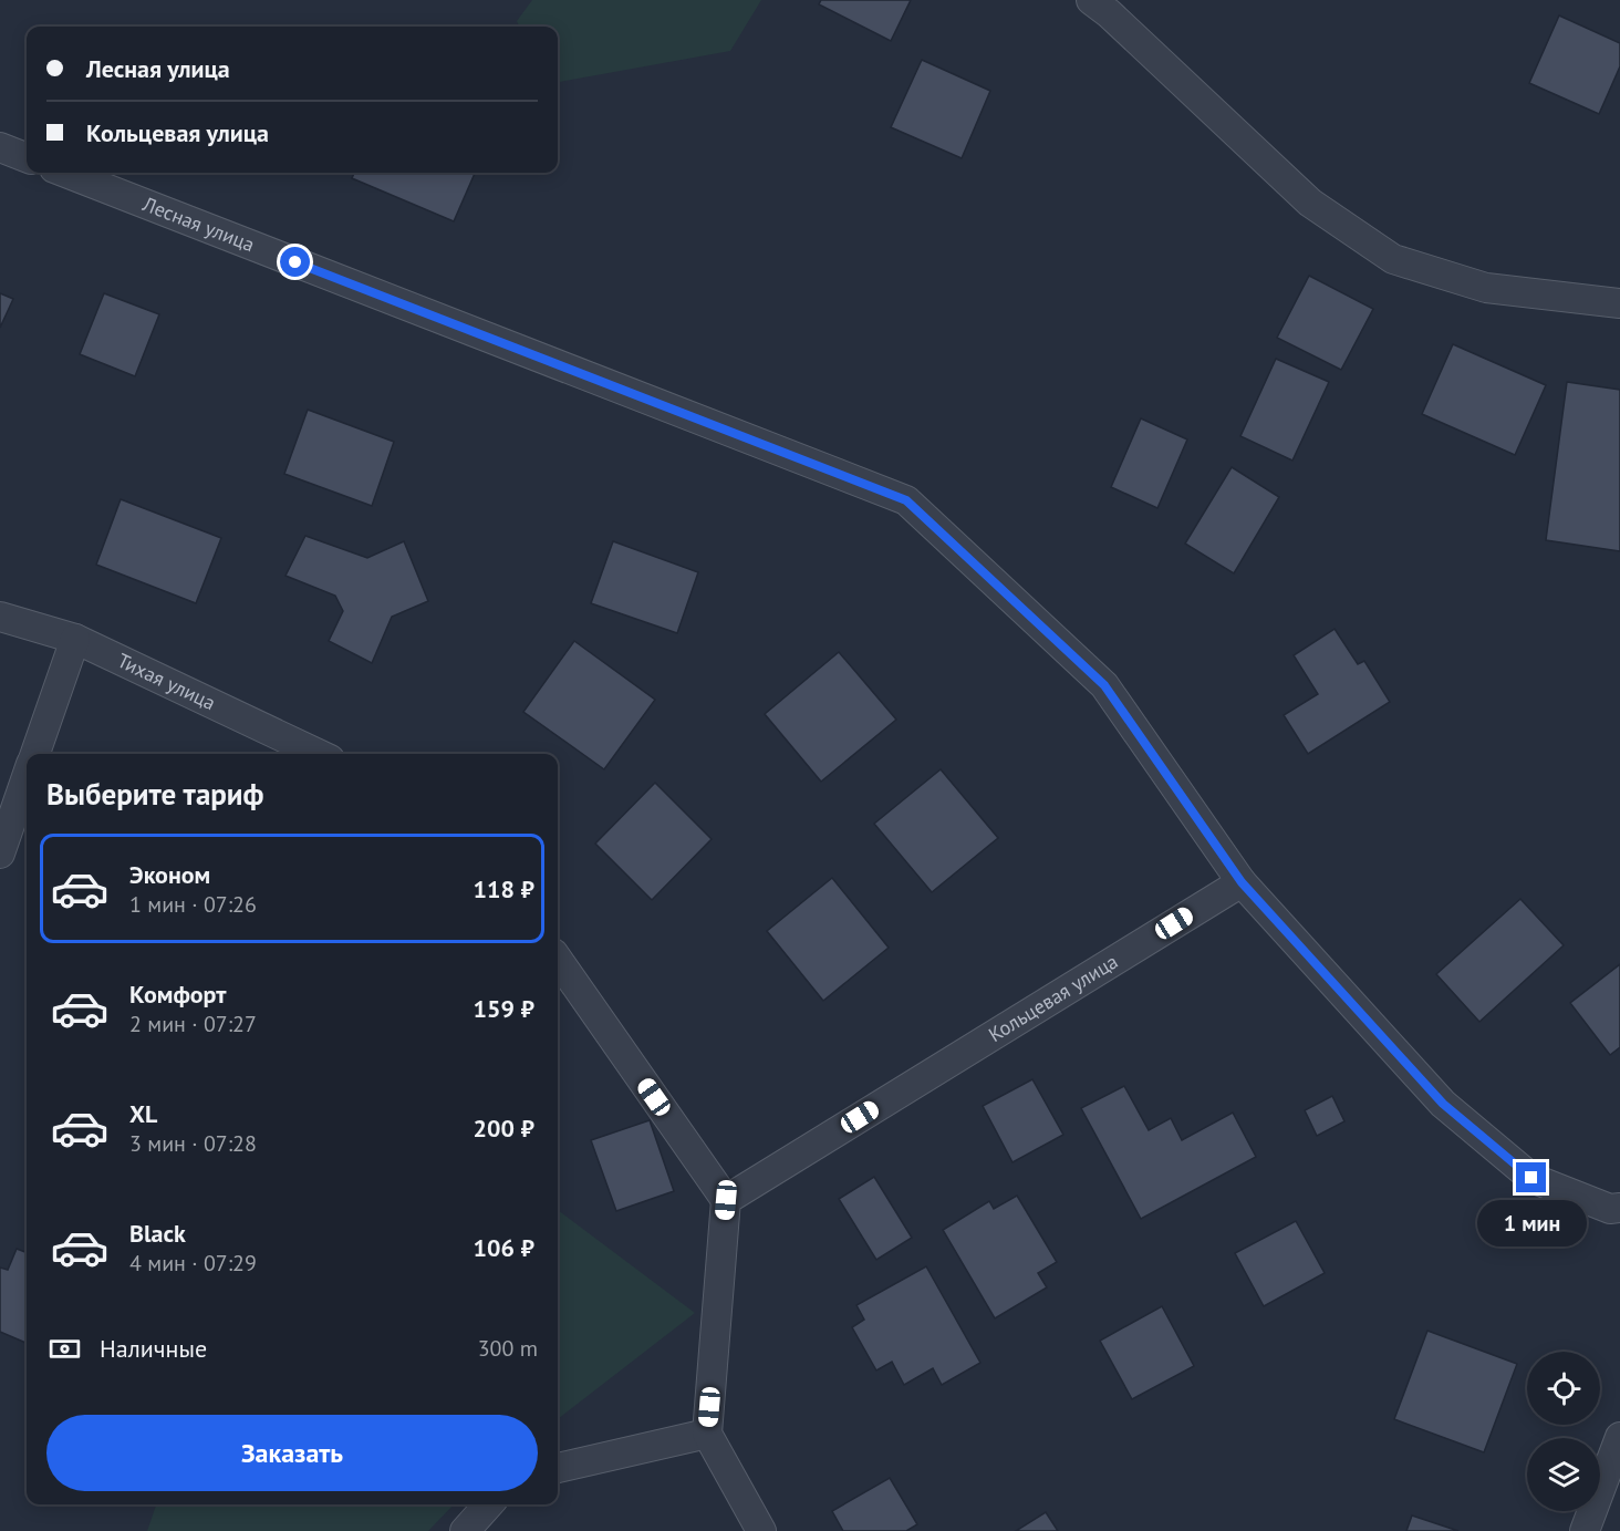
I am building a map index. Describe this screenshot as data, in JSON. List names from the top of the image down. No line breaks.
{"streets":{"street":["Лесная улица","Тихая улица","Кольцевая улица"]},"crossings":[["Лесная улица","Кольцевая улица"]],"page":{"banner":["Лесная улица","Кольцевая улица"],"heading":"Выберите тариф","list":[{"name":"Эконом","note":"1 мин · 07:26","value":"118 ₽"},{"name":"Комфорт","note":"2 мин · 07:27","value":"159 ₽"},{"name":"XL","note":"3 мин · 07:28","value":"200 ₽"},{"name":"Black","note":"4 мин · 07:29","value":"106 ₽"}],"bubble":"1 мин","pay":["Наличные","300 m"],"buttons":"Заказать"}}
